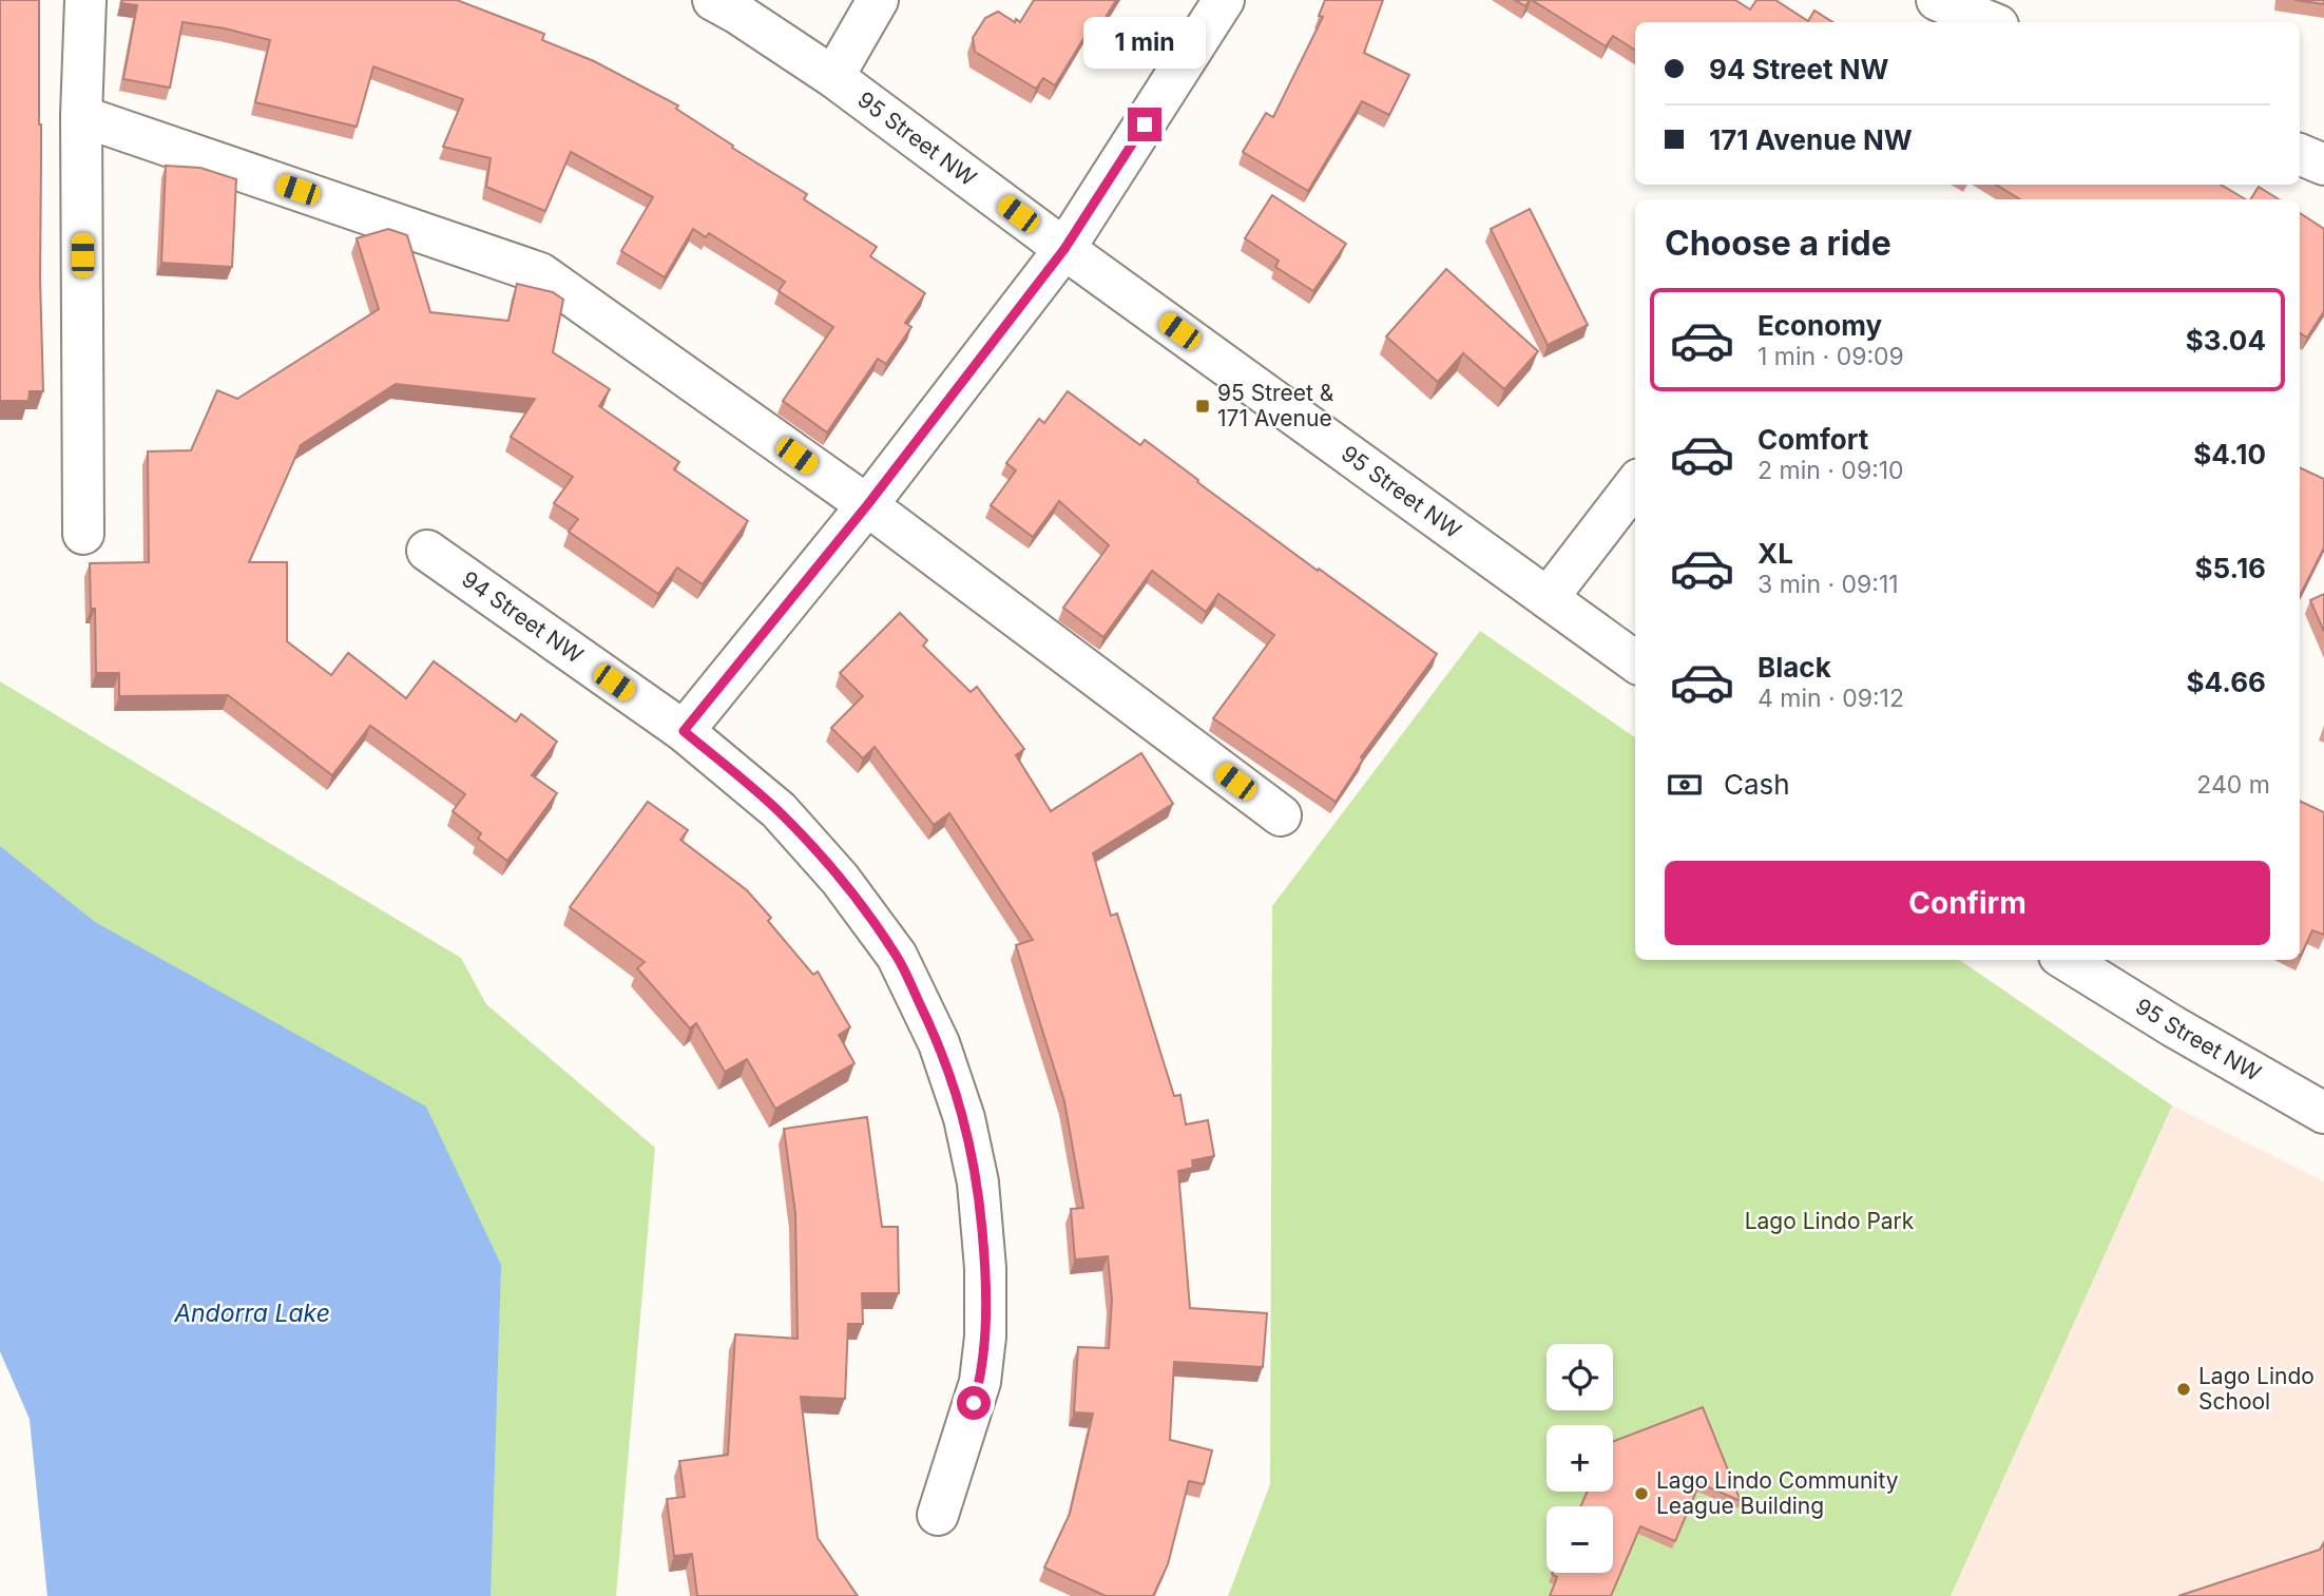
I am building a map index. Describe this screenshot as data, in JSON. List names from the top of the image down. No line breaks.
{"streets":{"street":["95 Street NW","94 Street NW"]},"water":["Andorra Lake"],"parks":["Lago Lindo Park"],"places":{"transit":["95 Street & 171 Avenue"],"other":["Lago Lindo School","Lago Lindo Community League Building"]},"page":{"bubble":"1 min","banner":["94 Street NW","171 Avenue NW"],"heading":"Choose a ride","list":[{"name":"Economy","note":"1 min · 09:09","value":"$3.04"},{"name":"Comfort","note":"2 min · 09:10","value":"$4.10"},{"name":"XL","note":"3 min · 09:11","value":"$5.16"},{"name":"Black","note":"4 min · 09:12","value":"$4.66"}],"pay":["Cash","240 m"],"buttons":"Confirm","map_buttons":["+","−"]}}
